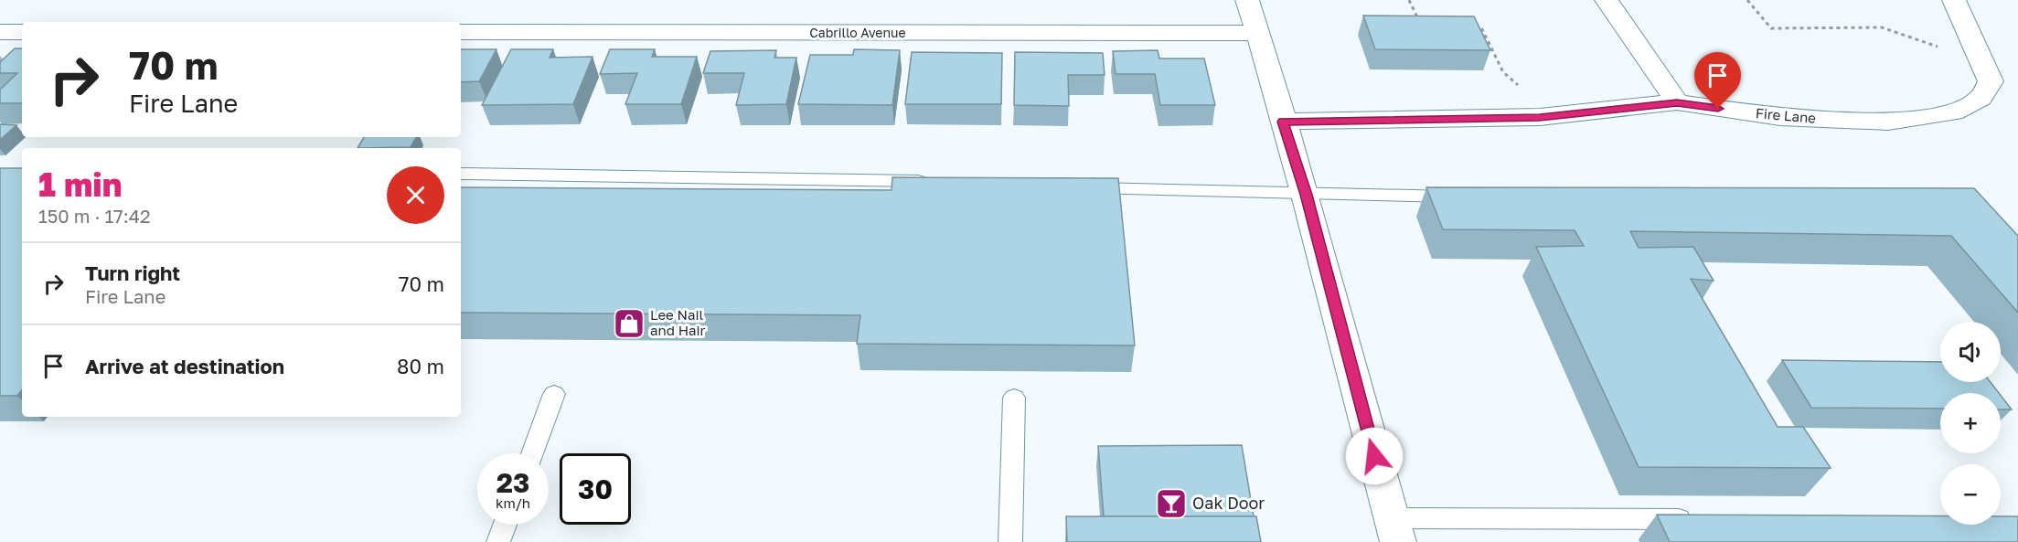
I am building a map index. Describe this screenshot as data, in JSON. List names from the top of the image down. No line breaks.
{"streets":{"street":["Cabrillo Avenue","Fire Lane"]},"places":{"shop":["Lee Nail and Hair"],"bar":["Oak Door"]},"page":{"turn":["70 m","Fire Lane"],"heading":["1 min","150 m · 17:42"],"list":[{"name":"Turn right","note":"Fire Lane","value":"70 m"},{"name":"Arrive at destination","value":"80 m"}],"map_buttons":["+","−"],"speed":"23 km/h","limit":"30"}}
